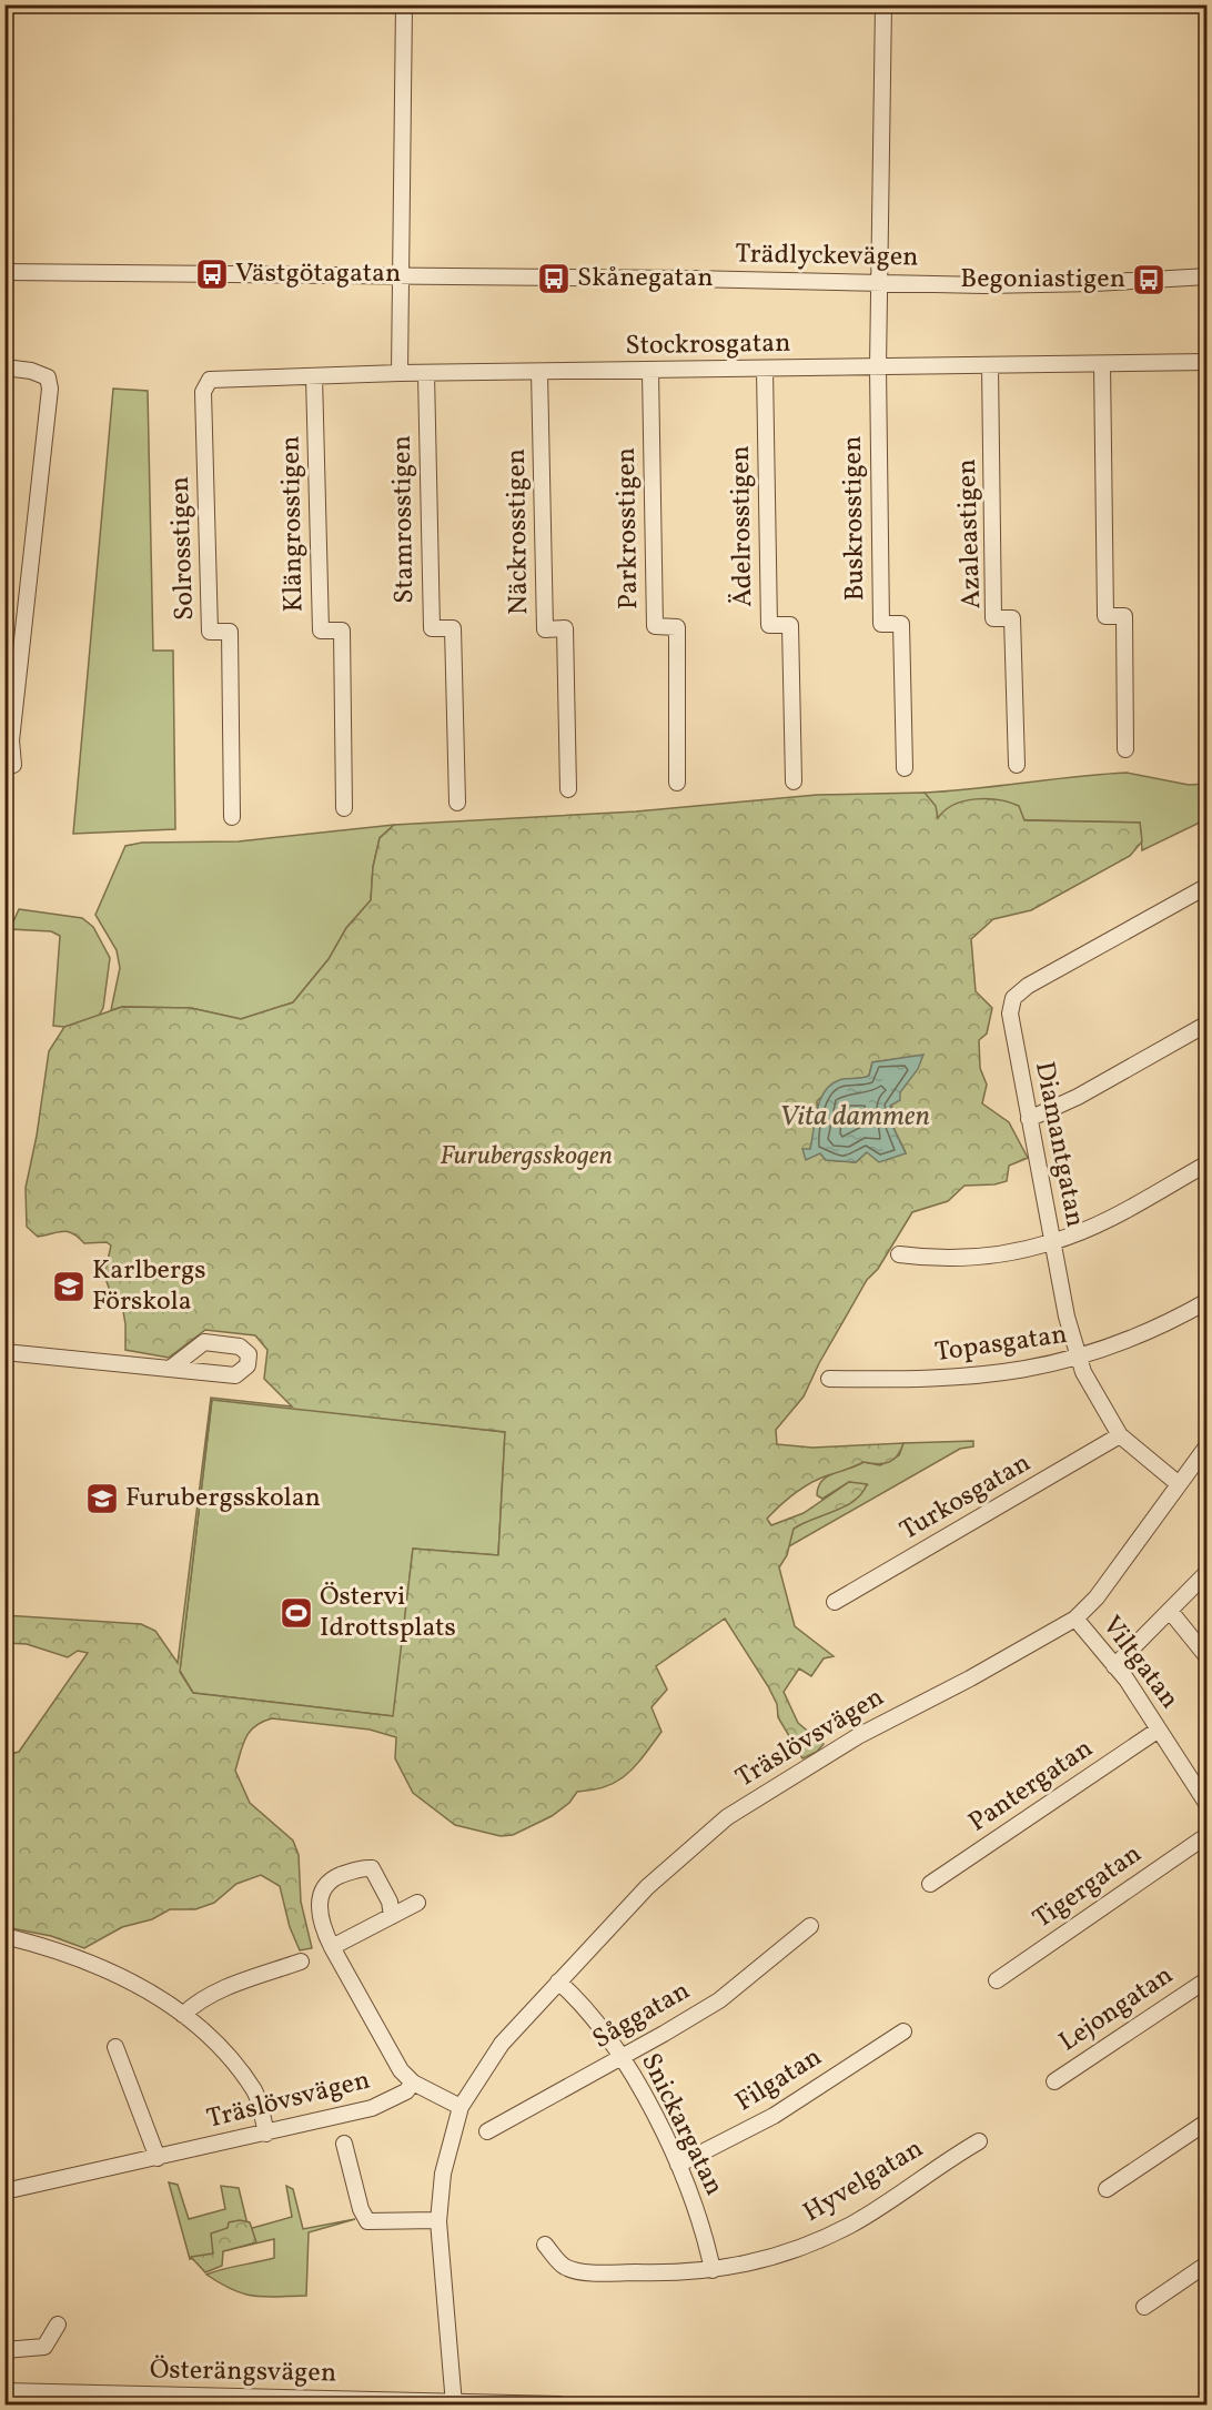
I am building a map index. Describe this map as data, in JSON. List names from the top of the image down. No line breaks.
{"streets":{"street":["Trädlyckevägen","Stockrosgatan","Buskrosstigen","Stamrosstigen","Klängrosstigen","Ädelrosstigen","Parkrosstigen","Näckrosstigen","Azaleastigen","Solrosstigen","Diamantgatan","Topasgatan","Turkosgatan","Viltgatan","Träslövsvägen","Pantergatan","Tigergatan","Lejongatan","Såggatan","Filgatan","Snickargatan","Hyvelgatan","Österängsvägen"]},"crossings":[["Stockrosgatan","Buskrosstigen"],["Stockrosgatan","Stamrosstigen"],["Stockrosgatan","Klängrosstigen"],["Stockrosgatan","Ädelrosstigen"],["Stockrosgatan","Parkrosstigen"],["Stockrosgatan","Näckrosstigen"],["Stockrosgatan","Azaleastigen"],["Stockrosgatan","Solrosstigen"],["Diamantgatan","Topasgatan"],["Diamantgatan","Turkosgatan"],["Diamantgatan","Träslövsvägen"],["Viltgatan","Träslövsvägen"],["Viltgatan","Pantergatan"],["Träslövsvägen","Snickargatan"],["Träslövsvägen","Österängsvägen"],["Såggatan","Snickargatan"],["Filgatan","Snickargatan"],["Snickargatan","Hyvelgatan"]],"water":["Vita dammen"],"parks":["Furubergsskogen"],"places":{"bus stop":["Västgötagatan","Skånegatan","Begoniastigen"],"school or university":["Karlbergs Förskola","Furubergsskolan"],"sports":["Östervi Idrottsplats"]}}
